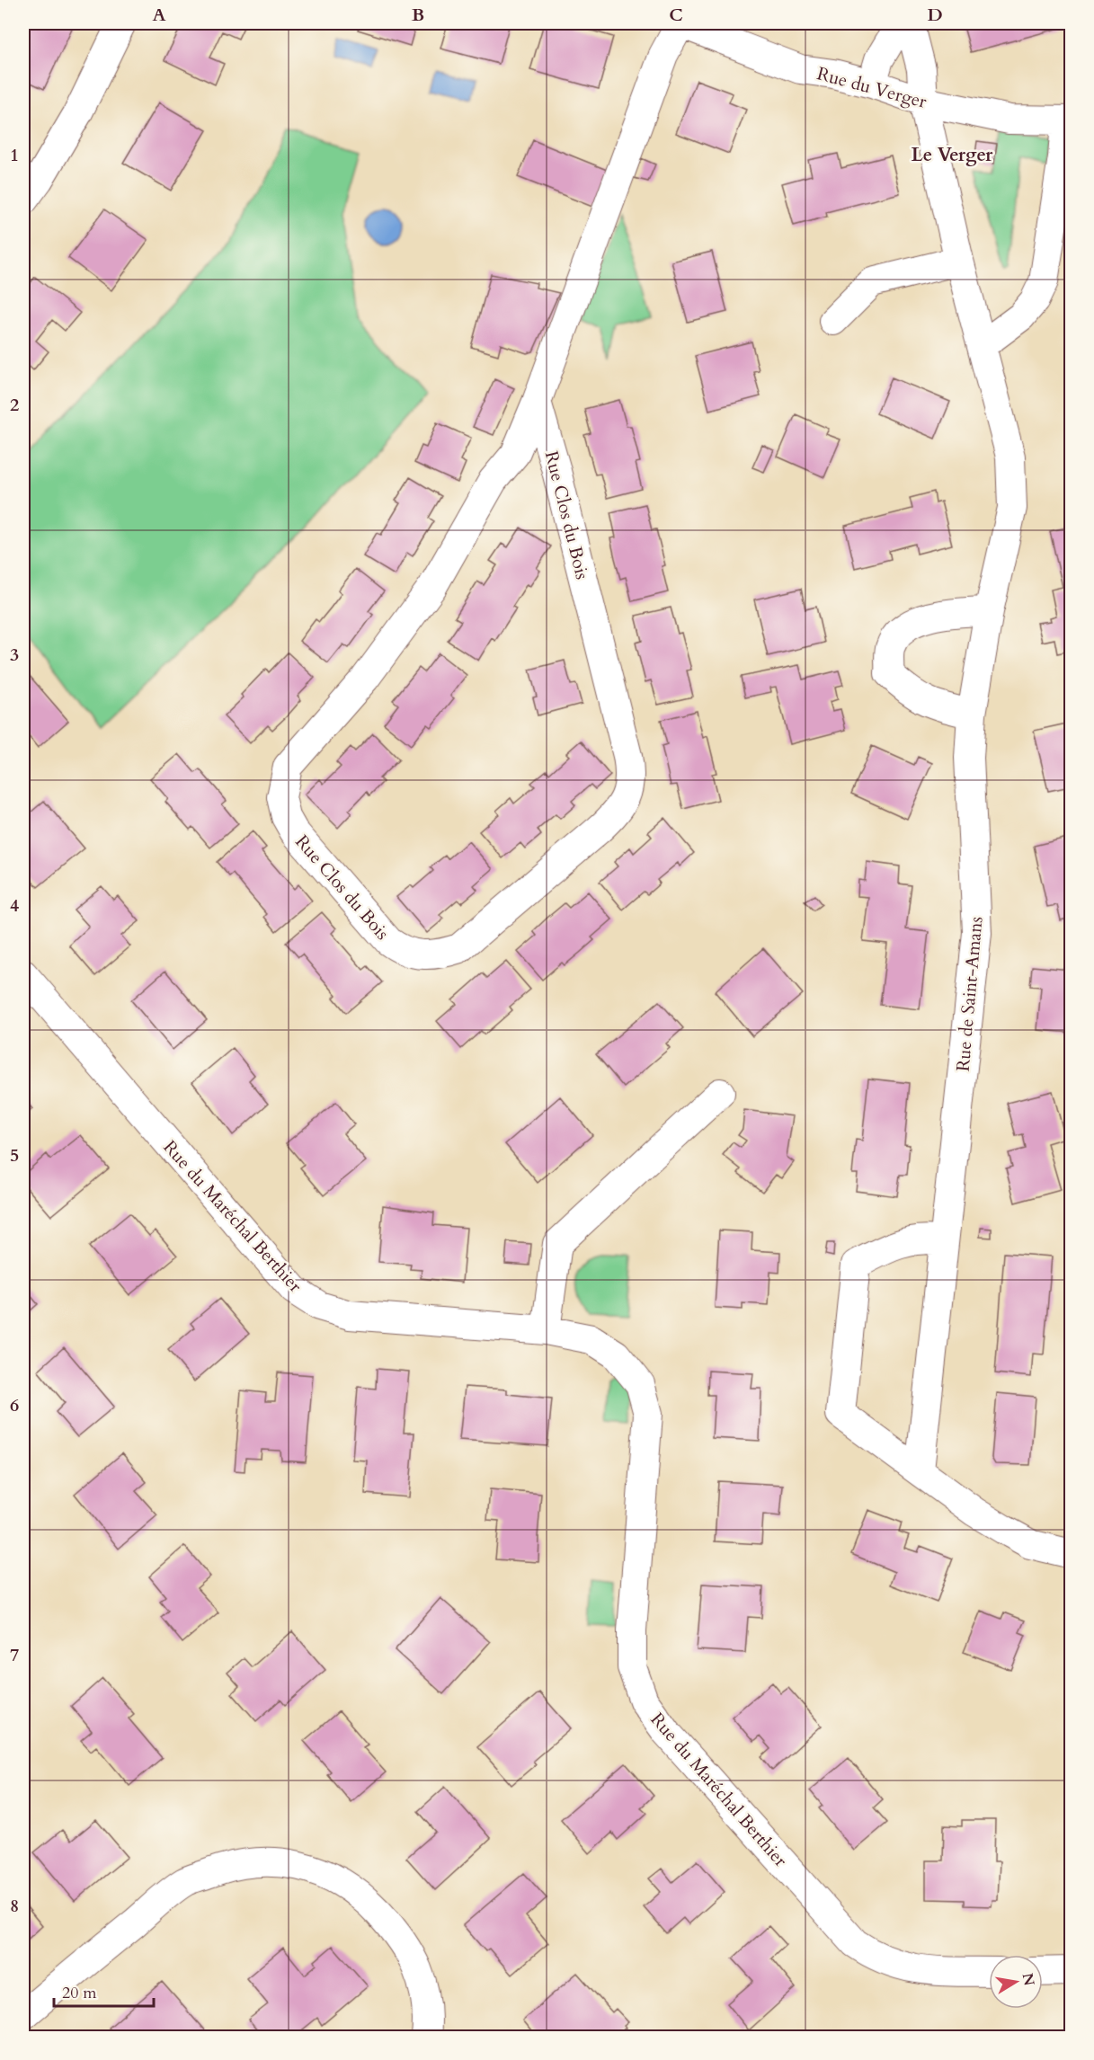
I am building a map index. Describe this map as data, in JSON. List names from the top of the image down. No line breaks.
{"streets":{"street":["Rue du Verger","Rue Clos du Bois","Rue de Saint-Amans","Rue du Maréchal Berthier"]},"crossings":[["Rue du Verger","Rue Clos du Bois"],["Rue du Verger","Rue de Saint-Amans"]],"districts":["Le Verger"],"scale_bar":"20 m","north":"right","grid":{"columns":["A","B","C","D"],"rows":["1","2","3","4","5","6","7","8"]}}
